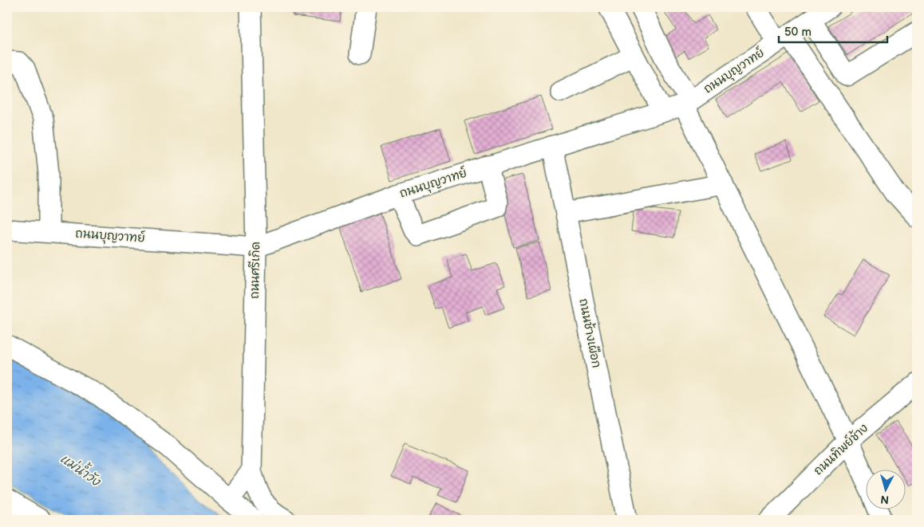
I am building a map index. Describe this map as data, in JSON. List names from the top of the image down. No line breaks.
{"streets":{"street":["ถนนบุญวาทย์","ถนนศรีเกิด","ถนนช้างเผือก","ถนนทิพย์ช้าง"]},"crossings":[["ถนนบุญวาทย์","ถนนศรีเกิด"],["ถนนบุญวาทย์","ถนนช้างเผือก"]],"water":["แม่น้ำวัง"],"scale_bar":"50 m","north":"bottom"}
